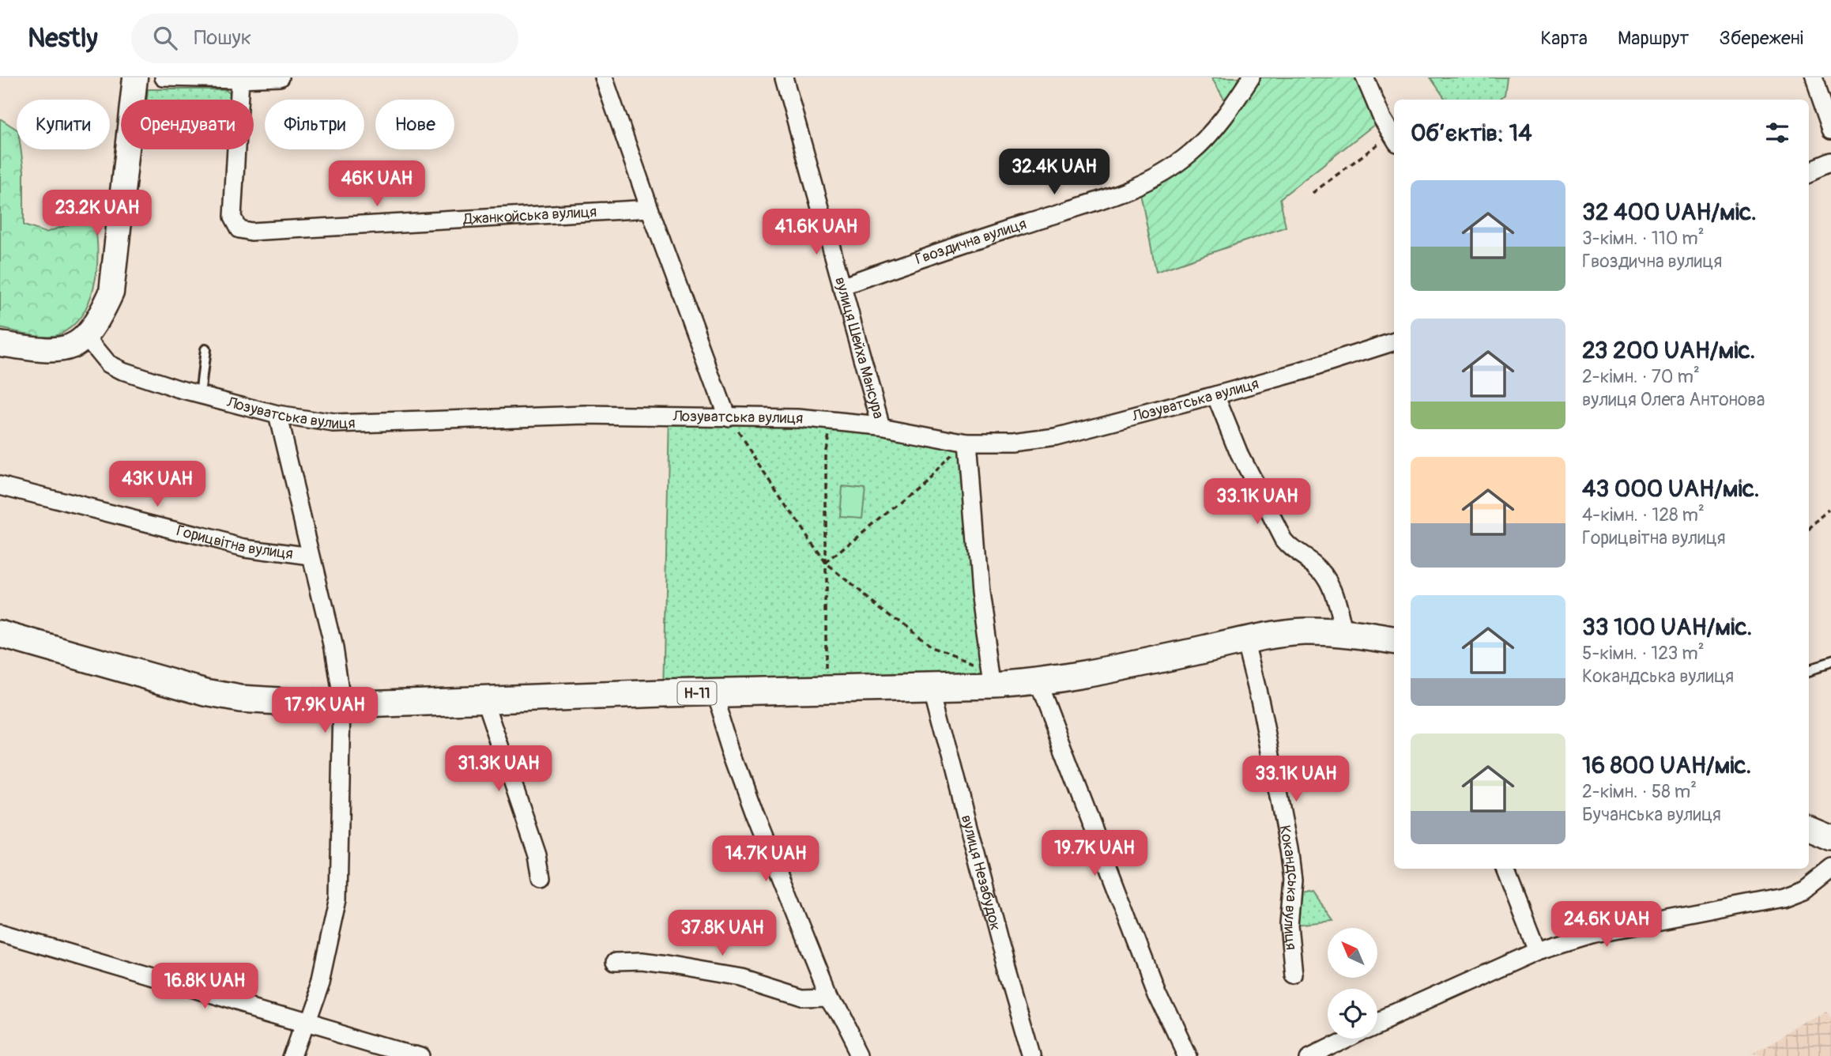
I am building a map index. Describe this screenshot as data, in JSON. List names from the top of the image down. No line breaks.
{"streets":{"main road":["Н-11"],"street":["Джанкойська вулиця","Гвоздична вулиця","вулиця Шейха Мансура","Лозуватська вулиця","Горицвітна вулиця","вулиця Незабудок","Кокандська вулиця"]},"crossings":[["Гвоздична вулиця","вулиця Шейха Мансура"],["вулиця Шейха Мансура","Лозуватська вулиця"],["Н-11","вулиця Незабудок"],["Н-11","Кокандська вулиця"]],"north":"top left","page":{"header":"Nestly","search":"Пошук","nav":["Карта","Маршрут","Збережені"],"chip":["Купити","Орендувати","Фільтри","Нове"],"heading":"Об’єктів: 14","price":["32.4K UAH","46K UAH","23.2K UAH","41.6K UAH","43K UAH","33.1K UAH","17.9K UAH","31.3K UAH","33.1K UAH","19.7K UAH","14.7K UAH","24.6K UAH","37.8K UAH","16.8K UAH"],"list":[{"name":"32 400 UAH/міс.","note":"3-кімн. · 110 m² · Гвоздична вулиця"},{"name":"23 200 UAH/міс.","note":"2-кімн. · 70 m² · вулиця Олега Антонова"},{"name":"43 000 UAH/міс.","note":"4-кімн. · 128 m² · Горицвітна вулиця"},{"name":"33 100 UAH/міс.","note":"5-кімн. · 123 m² · Кокандська вулиця"},{"name":"16 800 UAH/міс.","note":"2-кімн. · 58 m² · Бучанська вулиця"}]}}
